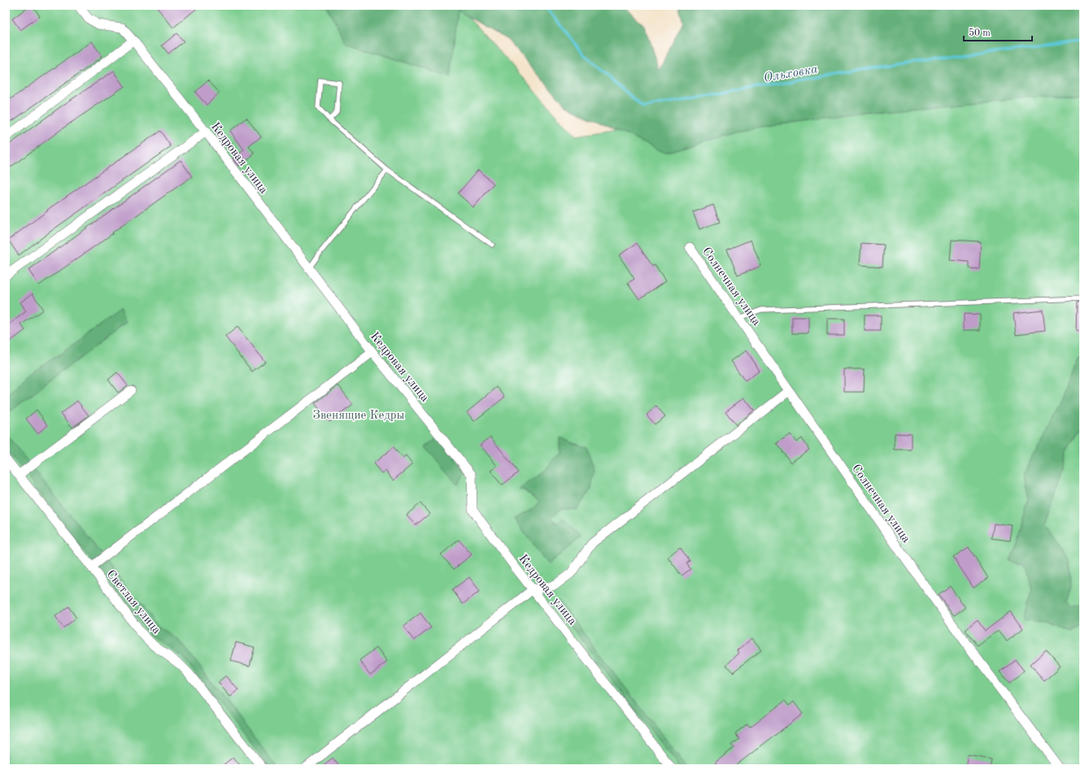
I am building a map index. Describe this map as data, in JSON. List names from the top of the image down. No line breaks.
{"streets":{"street":["Кедровая улица","Солнечная улица","Светлая улица"]},"water":["Ольховка"],"parks":["Звенящие Кедры"],"scale_bar":"50 m"}
